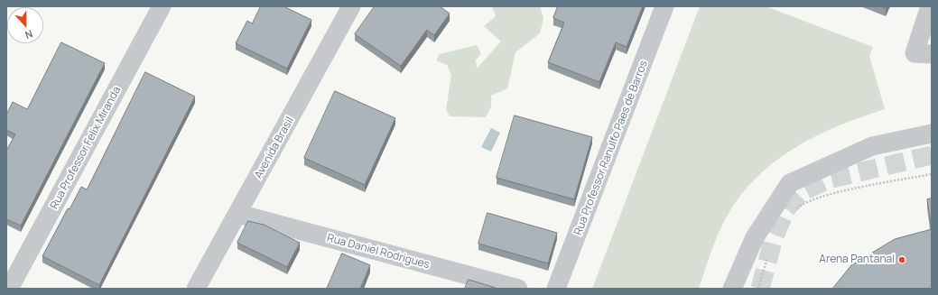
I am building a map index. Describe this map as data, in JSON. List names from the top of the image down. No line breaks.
{"streets":{"street":["Rua Professor Felix Miranda","Avenida Brasil","Rua Professor Ranulfo Paes de Barros","Rua Daniel Rodrigues"]},"crossings":[["Avenida Brasil","Rua Daniel Rodrigues"]],"places":["Arena Pantanal"],"north":"bottom"}
